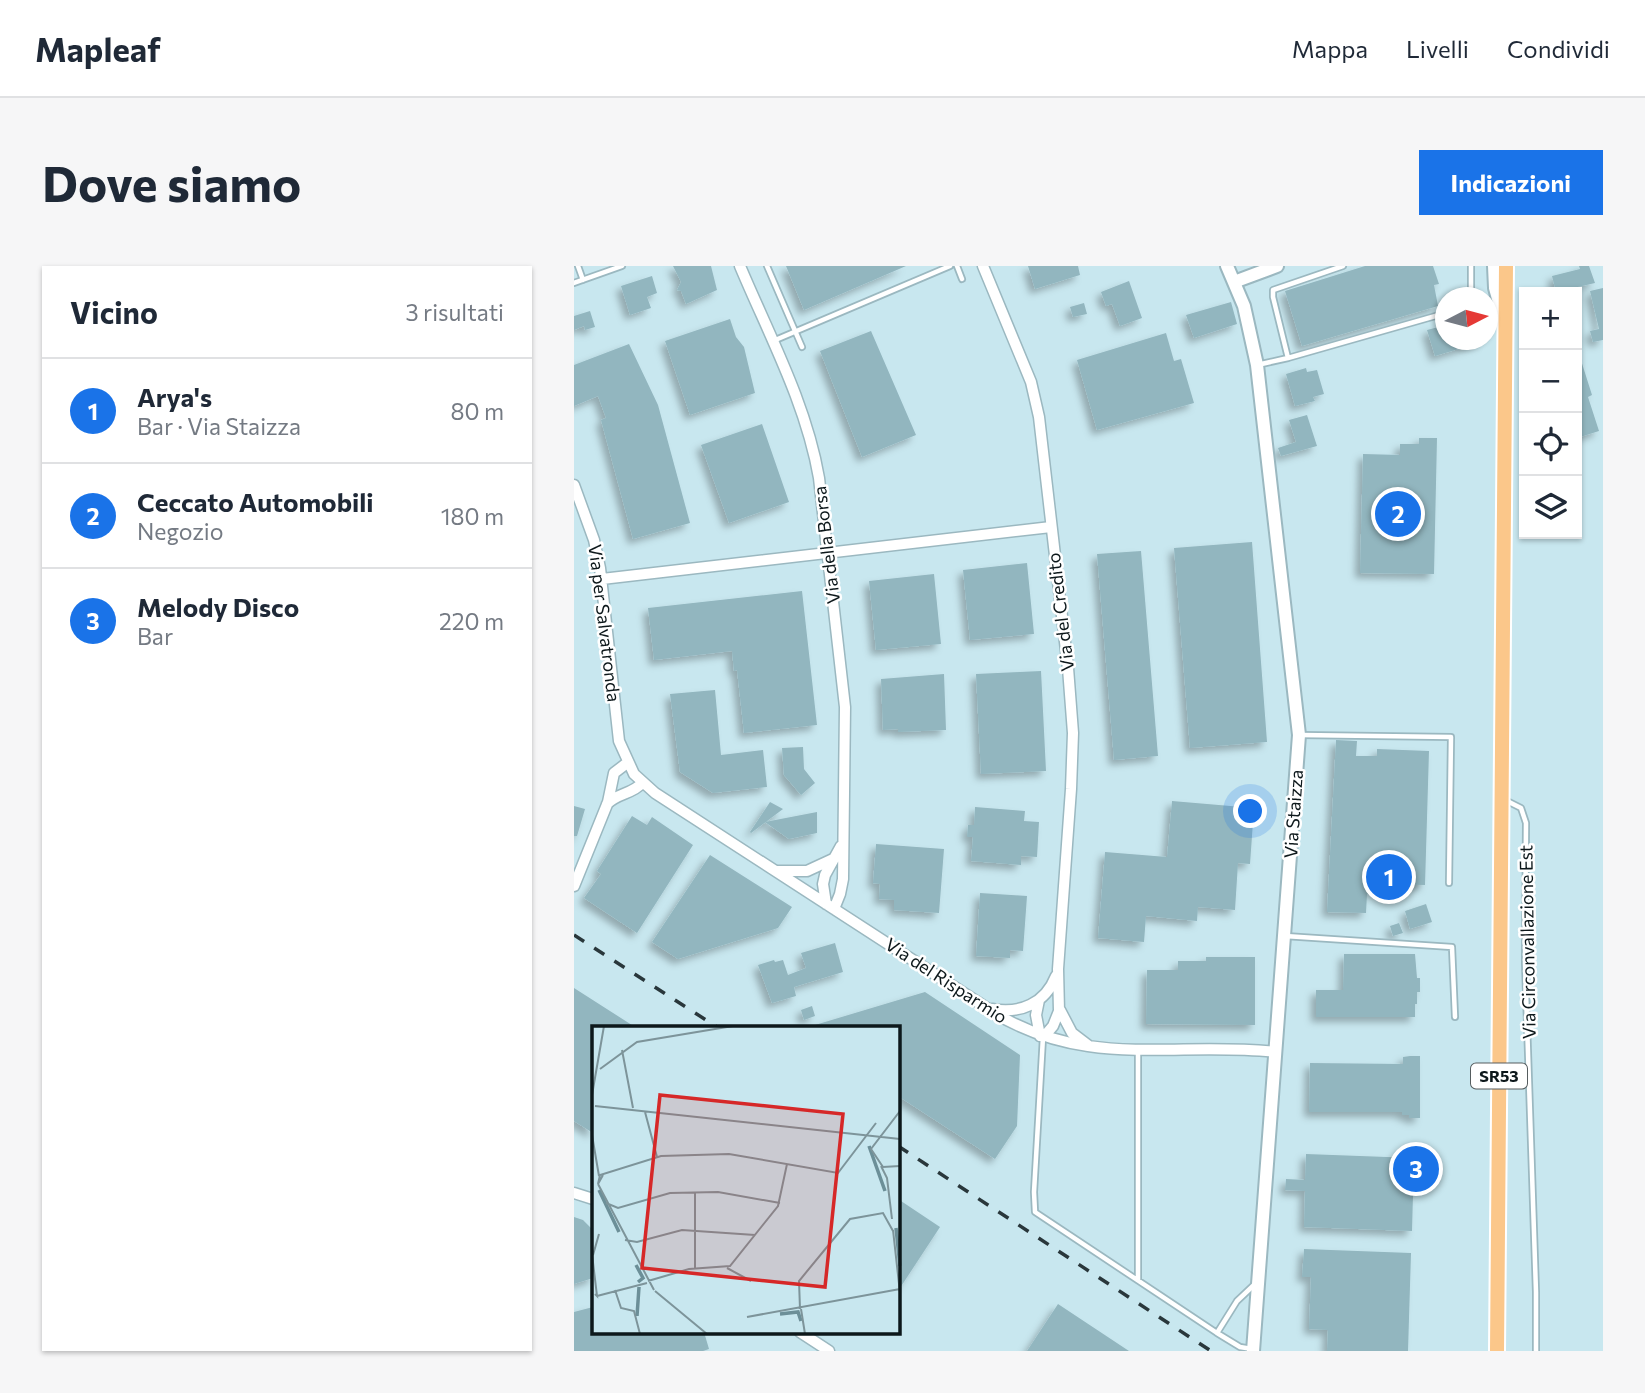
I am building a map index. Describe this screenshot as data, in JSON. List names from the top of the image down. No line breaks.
{"streets":{"main road":["Via Circonvallazione Est","SR53"],"street":["Via della Borsa","Via del Credito","Via per Salvatronda","Via Staizza","Via del Risparmio"]},"crossings":[["Via della Borsa","Via del Risparmio"],["Via del Credito","Via del Risparmio"],["Via per Salvatronda","Via del Risparmio"],["Via Staizza","Via del Risparmio"]],"north":"right","page":{"header":"Mapleaf","nav":["Mappa","Livelli","Condividi"],"buttons":"Indicazioni","title":"Dove siamo","heading":["Vicino","3 risultati"],"map_buttons":["+","−"],"list":[{"mark":"1","name":"Arya's","note":"Bar · Via Staizza","value":"80 m"},{"mark":"2","name":"Ceccato Automobili","note":"Negozio","value":"180 m"},{"mark":"3","name":"Melody Disco","note":"Bar","value":"220 m"}],"pins":["2","1","3"]}}
